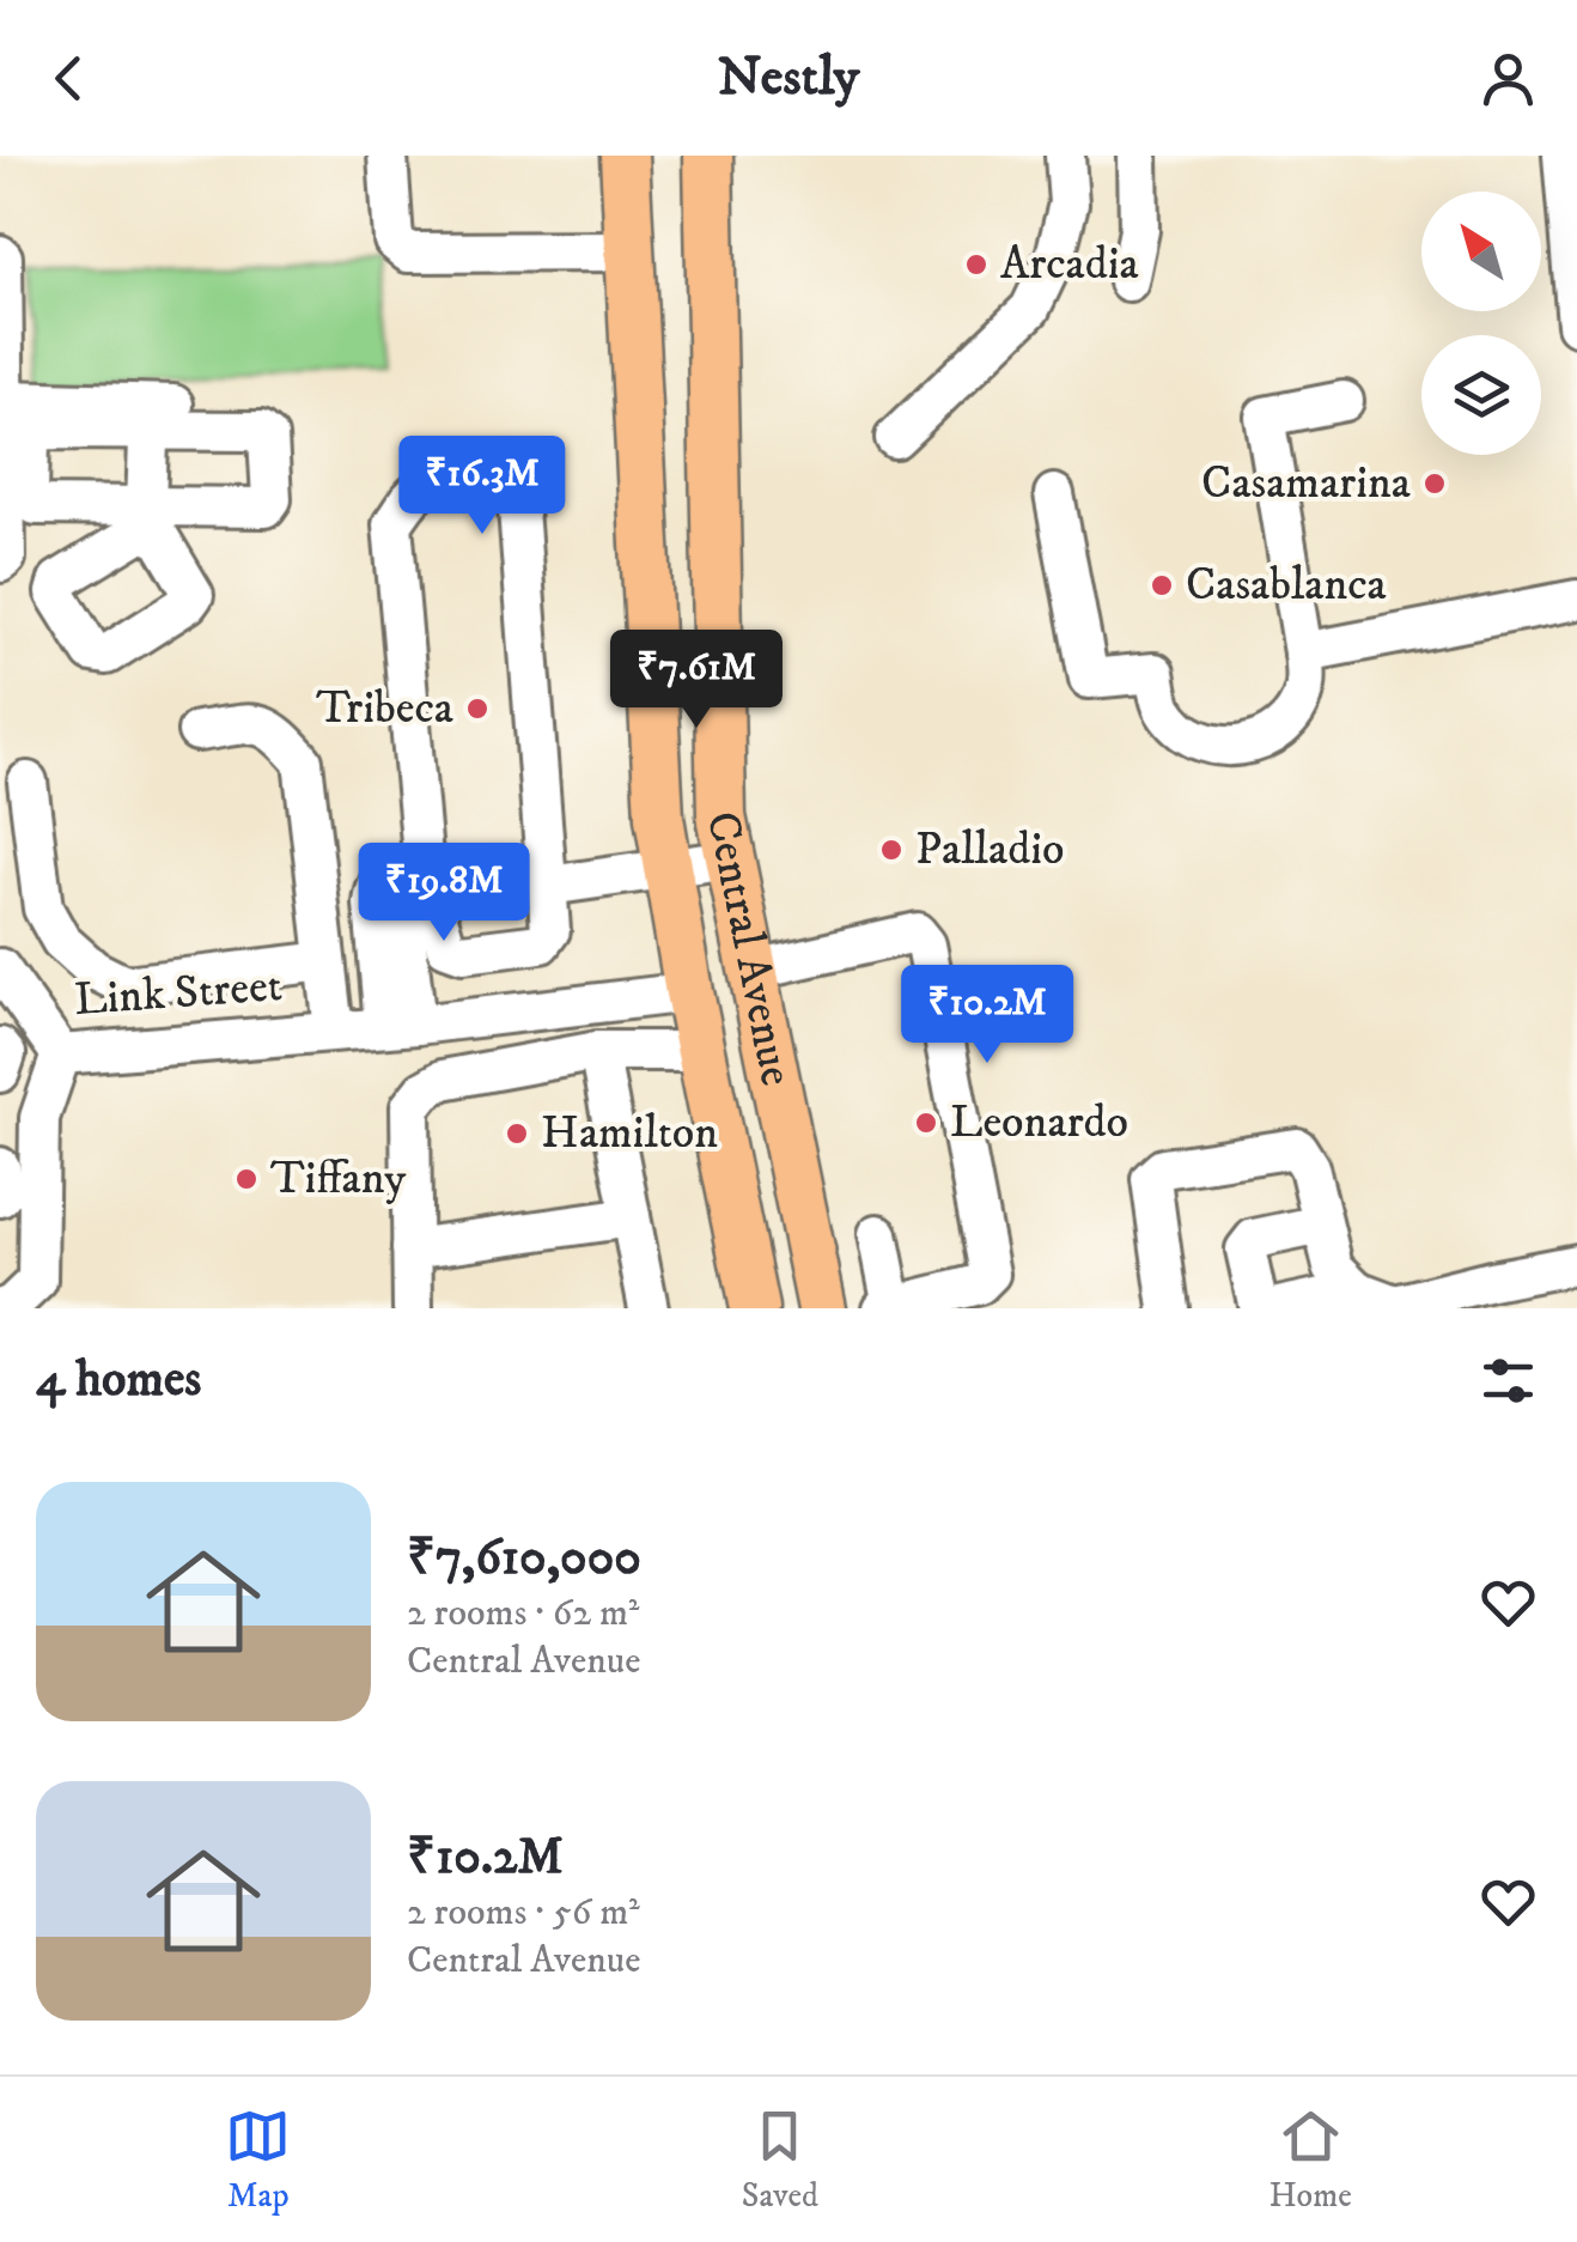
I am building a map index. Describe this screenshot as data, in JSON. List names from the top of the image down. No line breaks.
{"streets":{"main road":["Central Avenue"],"street":["Link Street"]},"crossings":[["Central Avenue","Link Street"]],"places":["Arcadia","Casamarina","Casablanca","Tribeca","Palladio","Leonardo","Hamilton","Tiffany"],"north":"top left","page":{"header":"Nestly","price":["₹16.3M","₹7.61M","₹19.8M","₹10.2M"],"heading":"4 homes","list":[{"name":"₹7,610,000","note":"2 rooms · 62 m² · Central Avenue"},{"name":"₹10.2M","note":"2 rooms · 56 m² · Central Avenue"}],"tabs":["Map","Saved","Home"]}}
